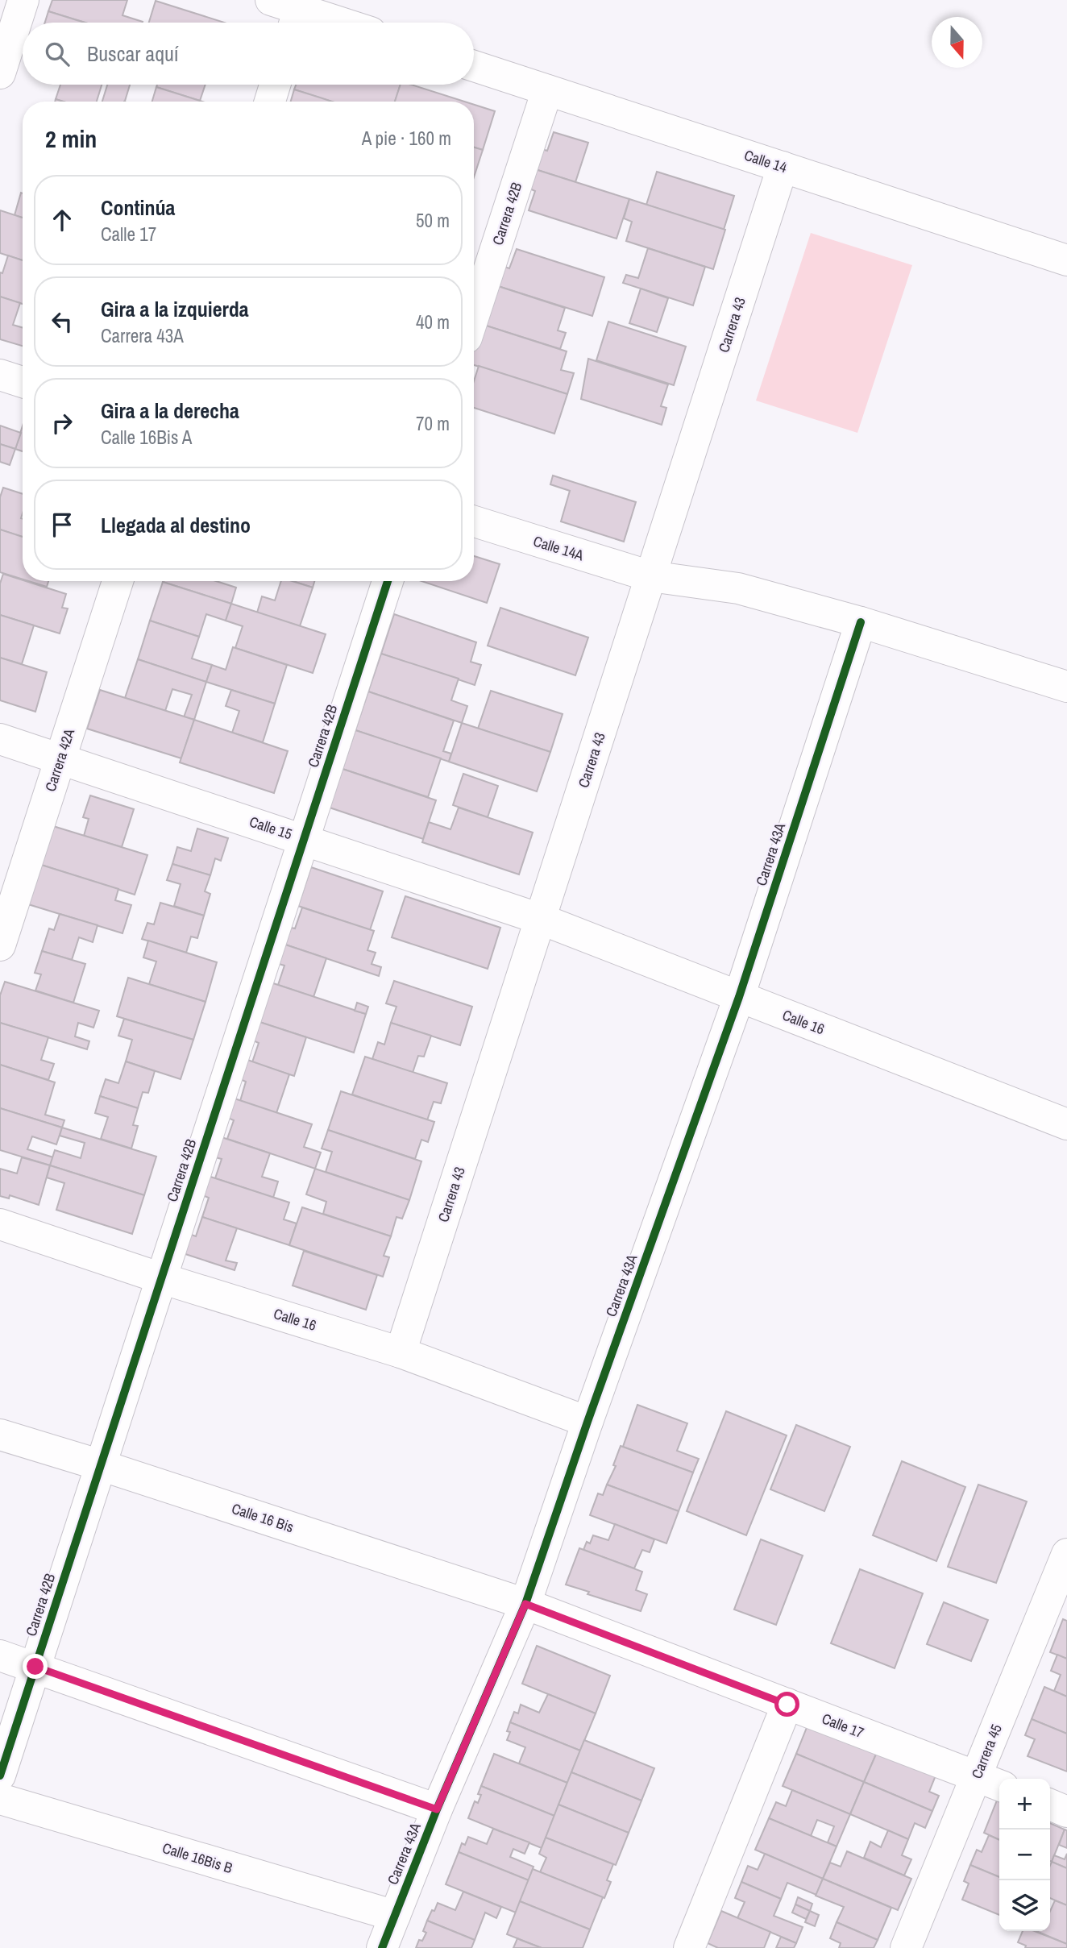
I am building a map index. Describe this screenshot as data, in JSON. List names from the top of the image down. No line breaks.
{"streets":{"street":["Calle 14","Carrera 42B","Carrera 43","Calle 14A","Carrera 42A","Calle 15","Carrera 43A","Calle 16","Calle 16 Bis","Calle 17","Carrera 45","Calle 16Bis B"]},"crossings":[["Calle 14","Carrera 42B"],["Calle 14","Carrera 43"],["Carrera 42B","Calle 15"],["Carrera 42B","Calle 16"],["Carrera 42B","Calle 16 Bis"],["Carrera 43","Calle 14A"],["Carrera 43","Calle 15"],["Carrera 43","Calle 16"],["Calle 14A","Carrera 43A"],["Carrera 42A","Calle 15"],["Calle 15","Calle 16"],["Carrera 43A","Calle 16"],["Carrera 43A","Calle 16 Bis"],["Carrera 43A","Calle 17"],["Carrera 43A","Calle 16Bis B"],["Calle 16 Bis","Calle 17"],["Calle 17","Carrera 45"]],"north":"bottom","page":{"search":"Buscar aquí","heading":["2 min","A pie · 160 m"],"list":[["Continúa","Calle 17","50 m"],["Gira a la izquierda","Carrera 43A","40 m"],["Gira a la derecha","Calle 16Bis A","70 m"],"Llegada al destino"],"map_buttons":["+","−"]}}
